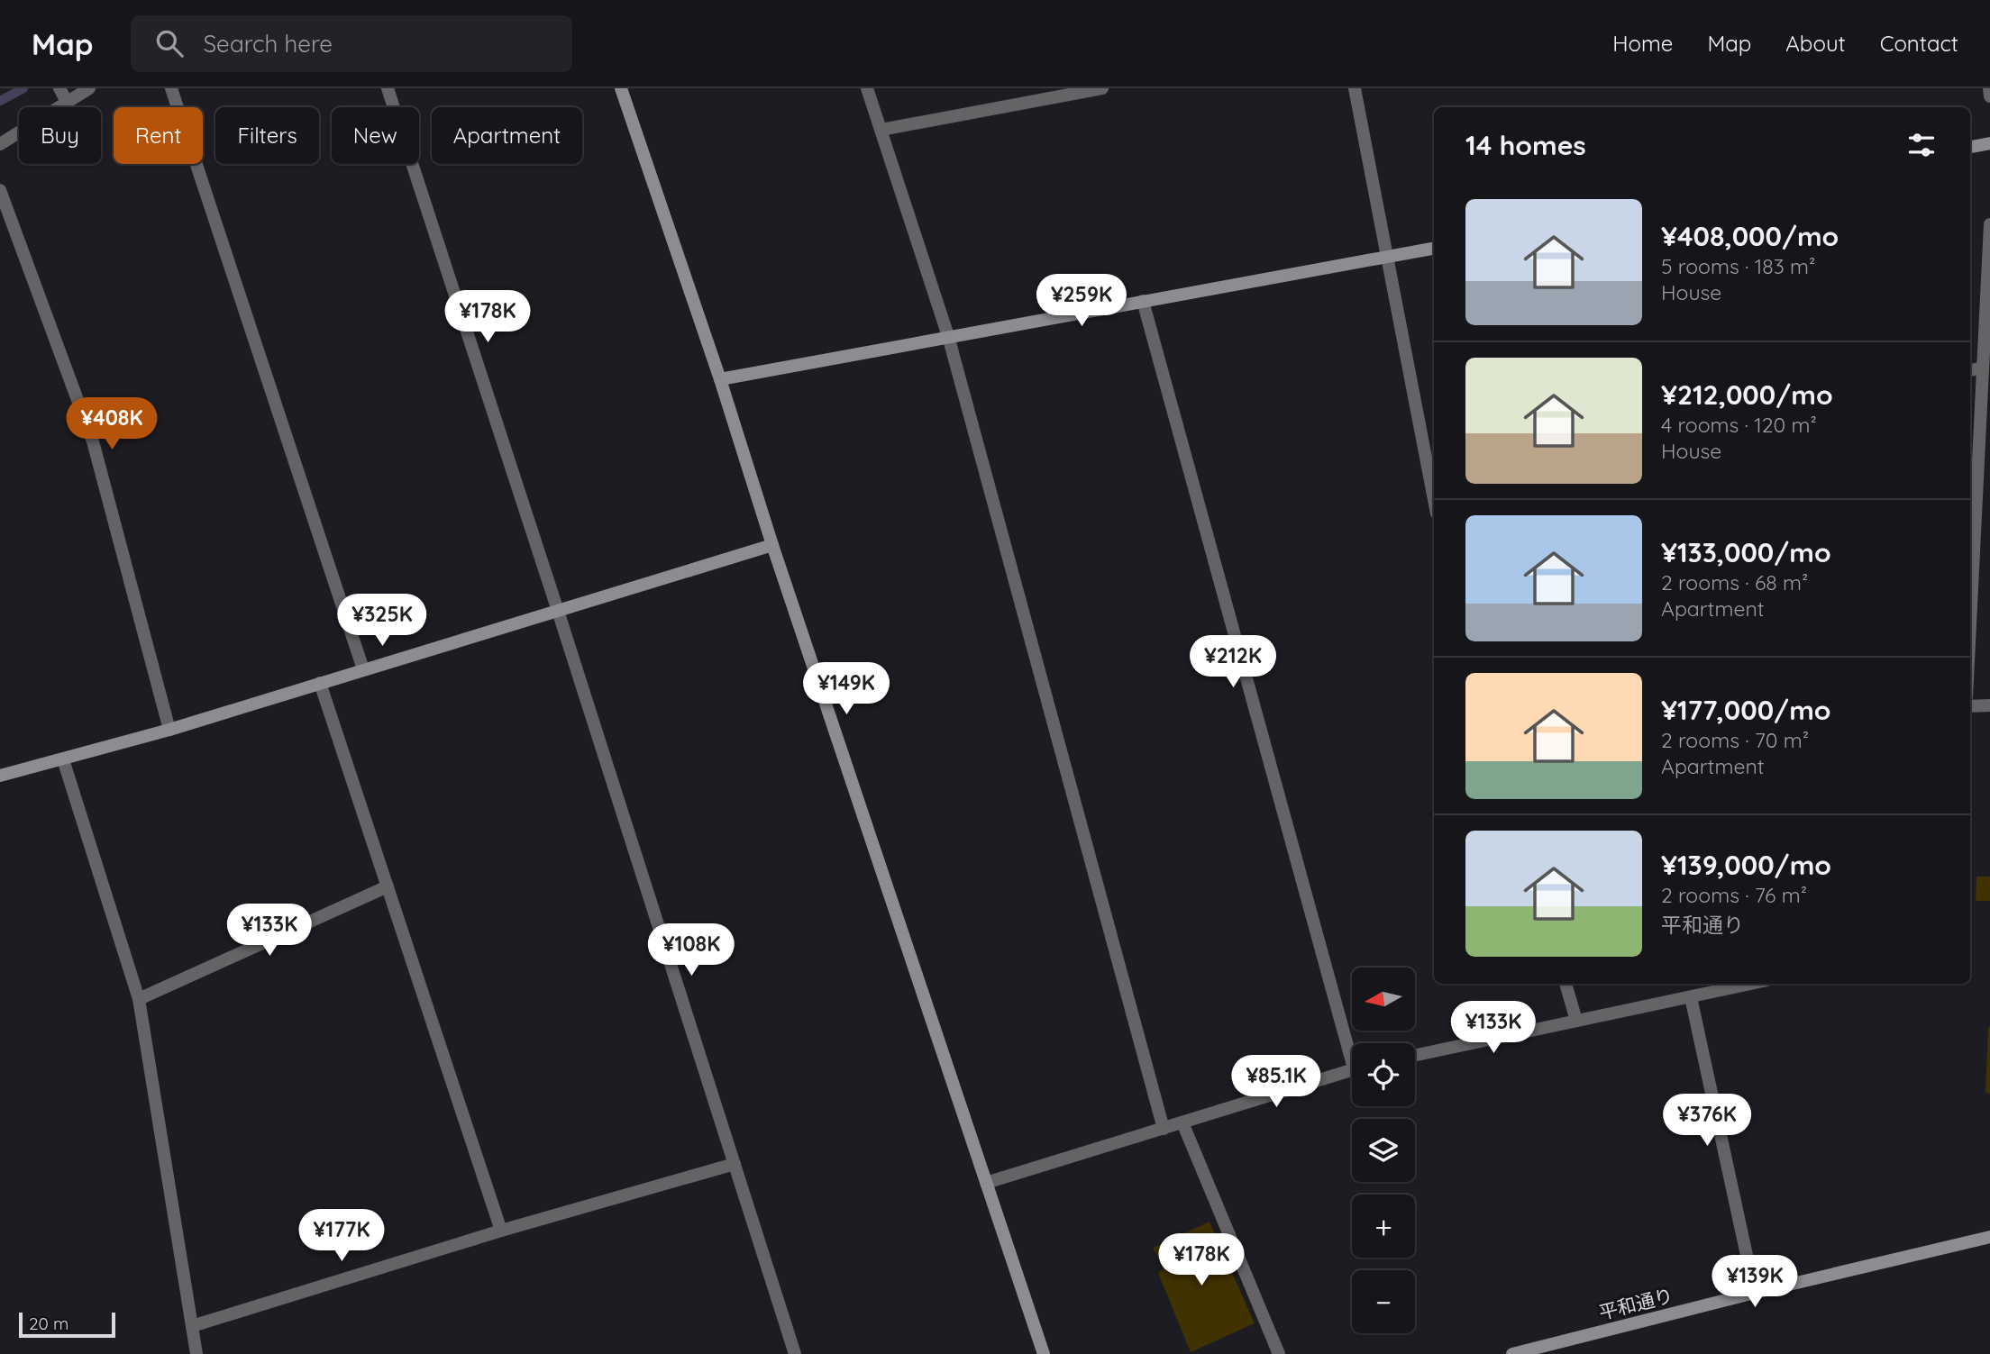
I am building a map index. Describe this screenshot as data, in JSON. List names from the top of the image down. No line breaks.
{"streets":{"street":["平和通り"]},"scale_bar":"20 m","north":"left","page":{"header":"Map","search":"Search here","nav":["Home","Map","About","Contact"],"chip":["Buy","Rent","Filters","New","Apartment"],"heading":"14 homes","list":[{"name":"¥408,000/mo","note":"5 rooms · 183 m² · House"},{"name":"¥212,000/mo","note":"4 rooms · 120 m² · House"},{"name":"¥133,000/mo","note":"2 rooms · 68 m² · Apartment"},{"name":"¥177,000/mo","note":"2 rooms · 70 m² · Apartment"},{"name":"¥139,000/mo","note":"2 rooms · 76 m² · 平和通り"}],"price":["¥259K","¥178K","¥408K","¥325K","¥212K","¥149K","¥133K","¥108K","¥133K","¥85.1K","¥376K","¥177K","¥178K","¥139K"],"map_buttons":["+","−"],"scale":"20 m"}}
